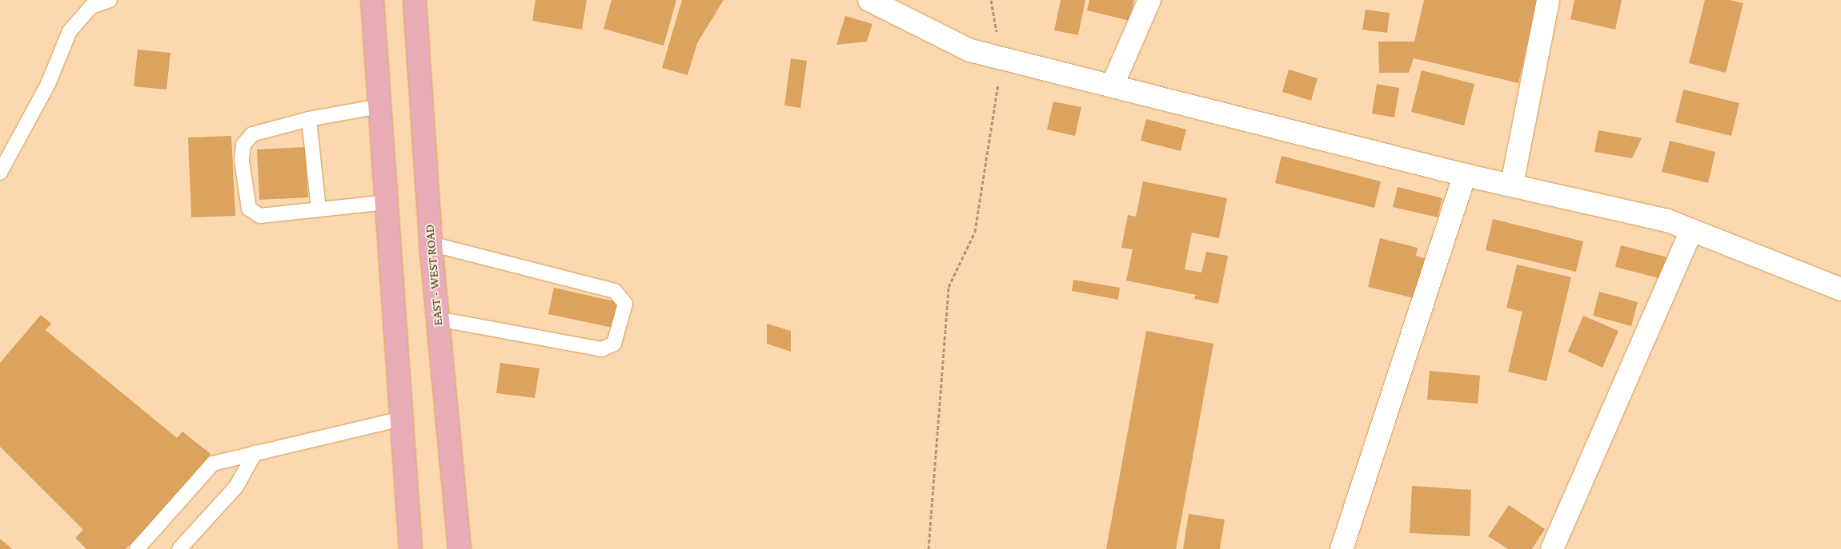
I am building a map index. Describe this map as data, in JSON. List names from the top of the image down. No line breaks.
{"streets":{"main road":["EAST - WEST ROAD"]}}
